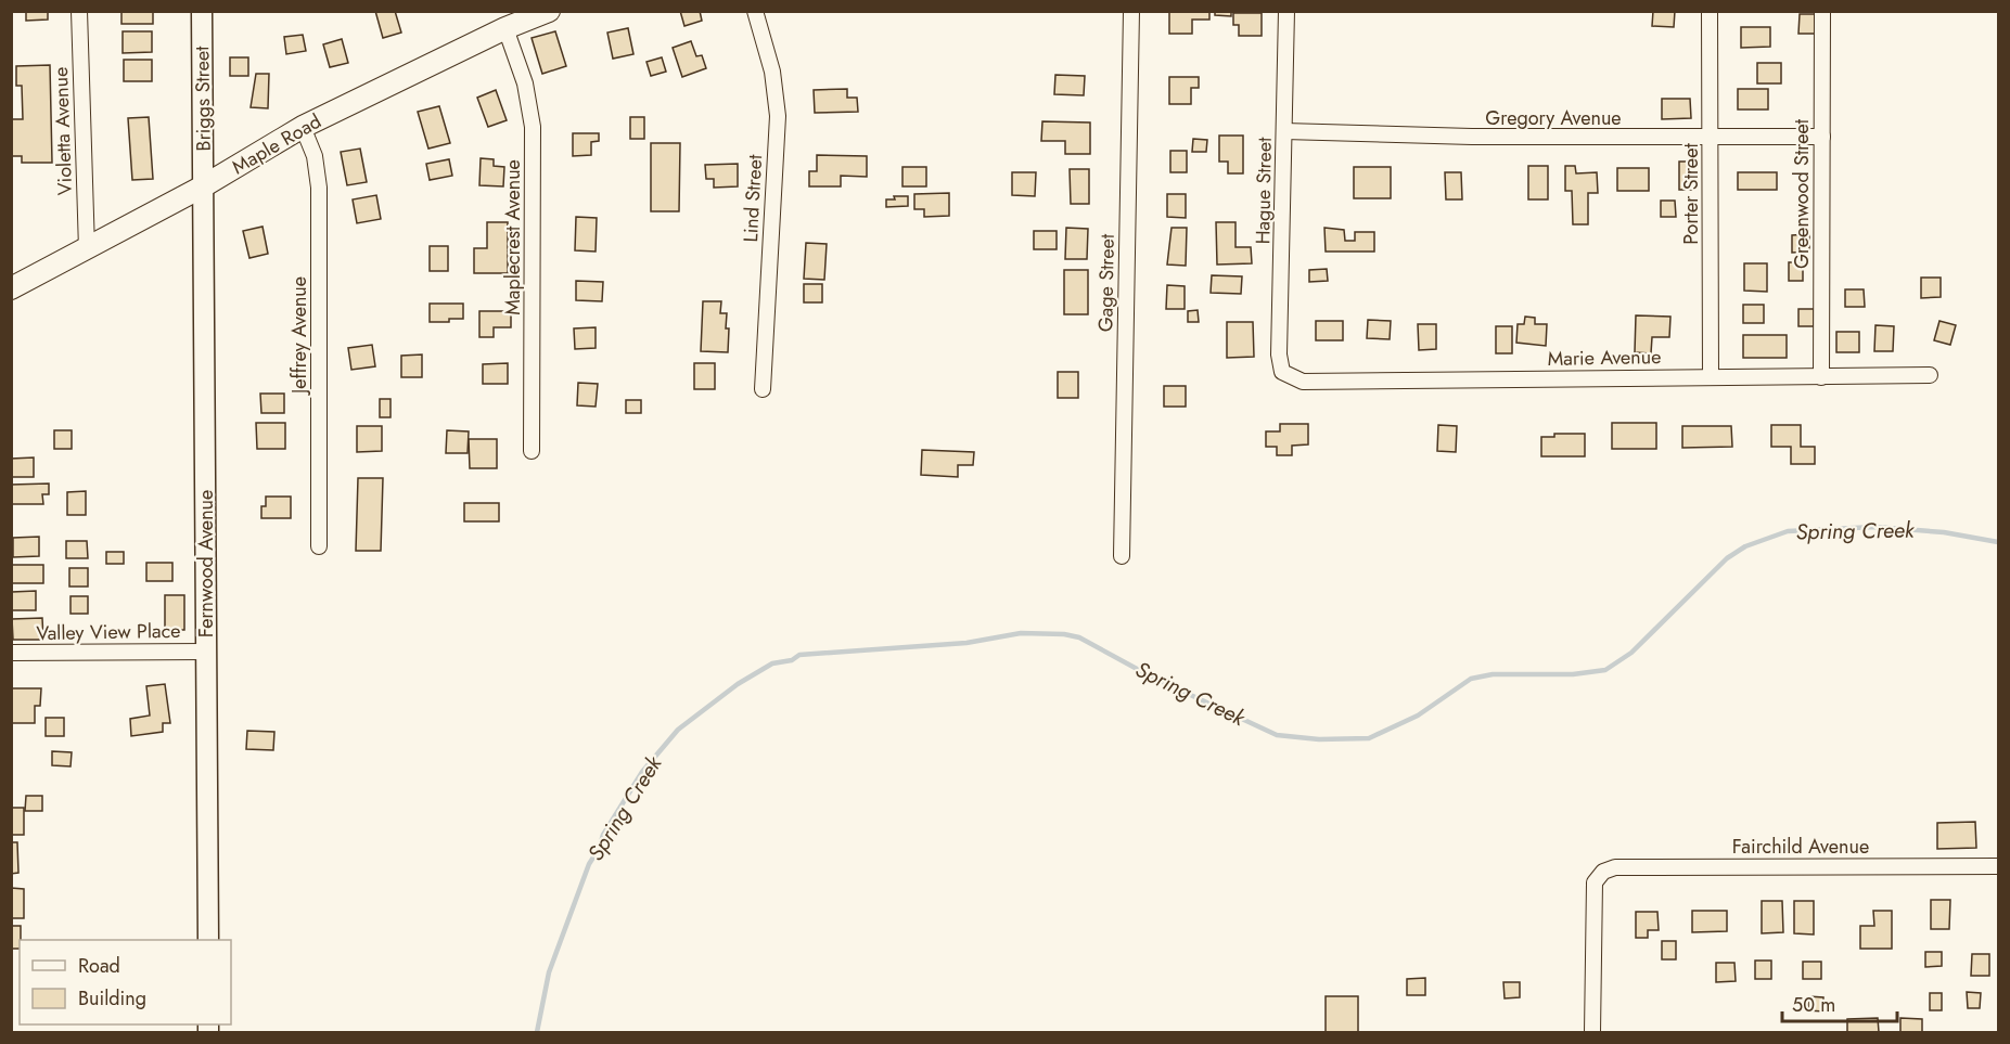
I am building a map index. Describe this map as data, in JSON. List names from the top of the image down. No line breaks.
{"streets":{"main road":["Maple Road"],"street":["Briggs Street","Gregory Avenue","Violetta Avenue","Hague Street","Porter Street","Greenwood Street","Lind Street","Maplecrest Avenue","Gage Street","Jeffrey Avenue","Marie Avenue","Fernwood Avenue","Valley View Place","Fairchild Avenue"]},"crossings":[["Briggs Street","Maple Road"],["Briggs Street","Fernwood Avenue"],["Gregory Avenue","Hague Street"],["Gregory Avenue","Porter Street"],["Gregory Avenue","Greenwood Street"],["Violetta Avenue","Maple Road"],["Maple Road","Maplecrest Avenue"],["Maple Road","Jeffrey Avenue"],["Maple Road","Fernwood Avenue"],["Hague Street","Marie Avenue"],["Porter Street","Marie Avenue"],["Greenwood Street","Marie Avenue"],["Fernwood Avenue","Valley View Place"]],"water":["Spring Creek"],"legend":["Road","Building"],"scale_bar":"50 m"}
